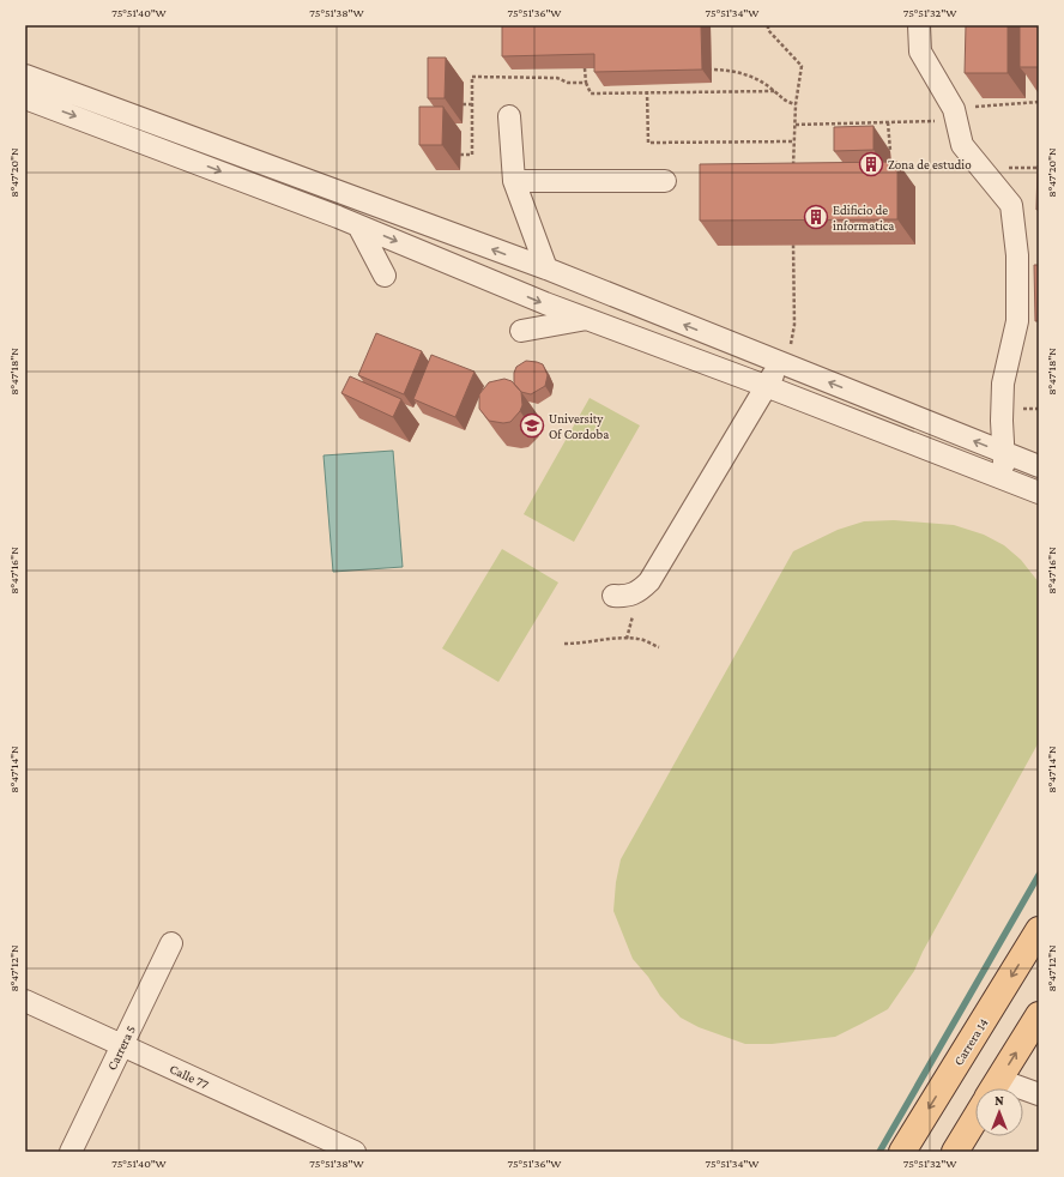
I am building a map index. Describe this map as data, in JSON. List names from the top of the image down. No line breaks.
{"streets":{"main road":["Carrera 14"],"street":["Carrera 5","Calle 77"]},"crossings":[["Carrera 5","Calle 77"]],"places":{"building":["Zona de estudio","Edificio de informatica"],"school or university":["University Of Cordoba"]},"north":"top","coordinates":["75°51'40\"W","75°51'38\"W","75°51'36\"W","75°51'34\"W","75°51'32\"W","8°47'20\"N","8°47'18\"N","8°47'16\"N","8°47'14\"N","8°47'12\"N"]}
